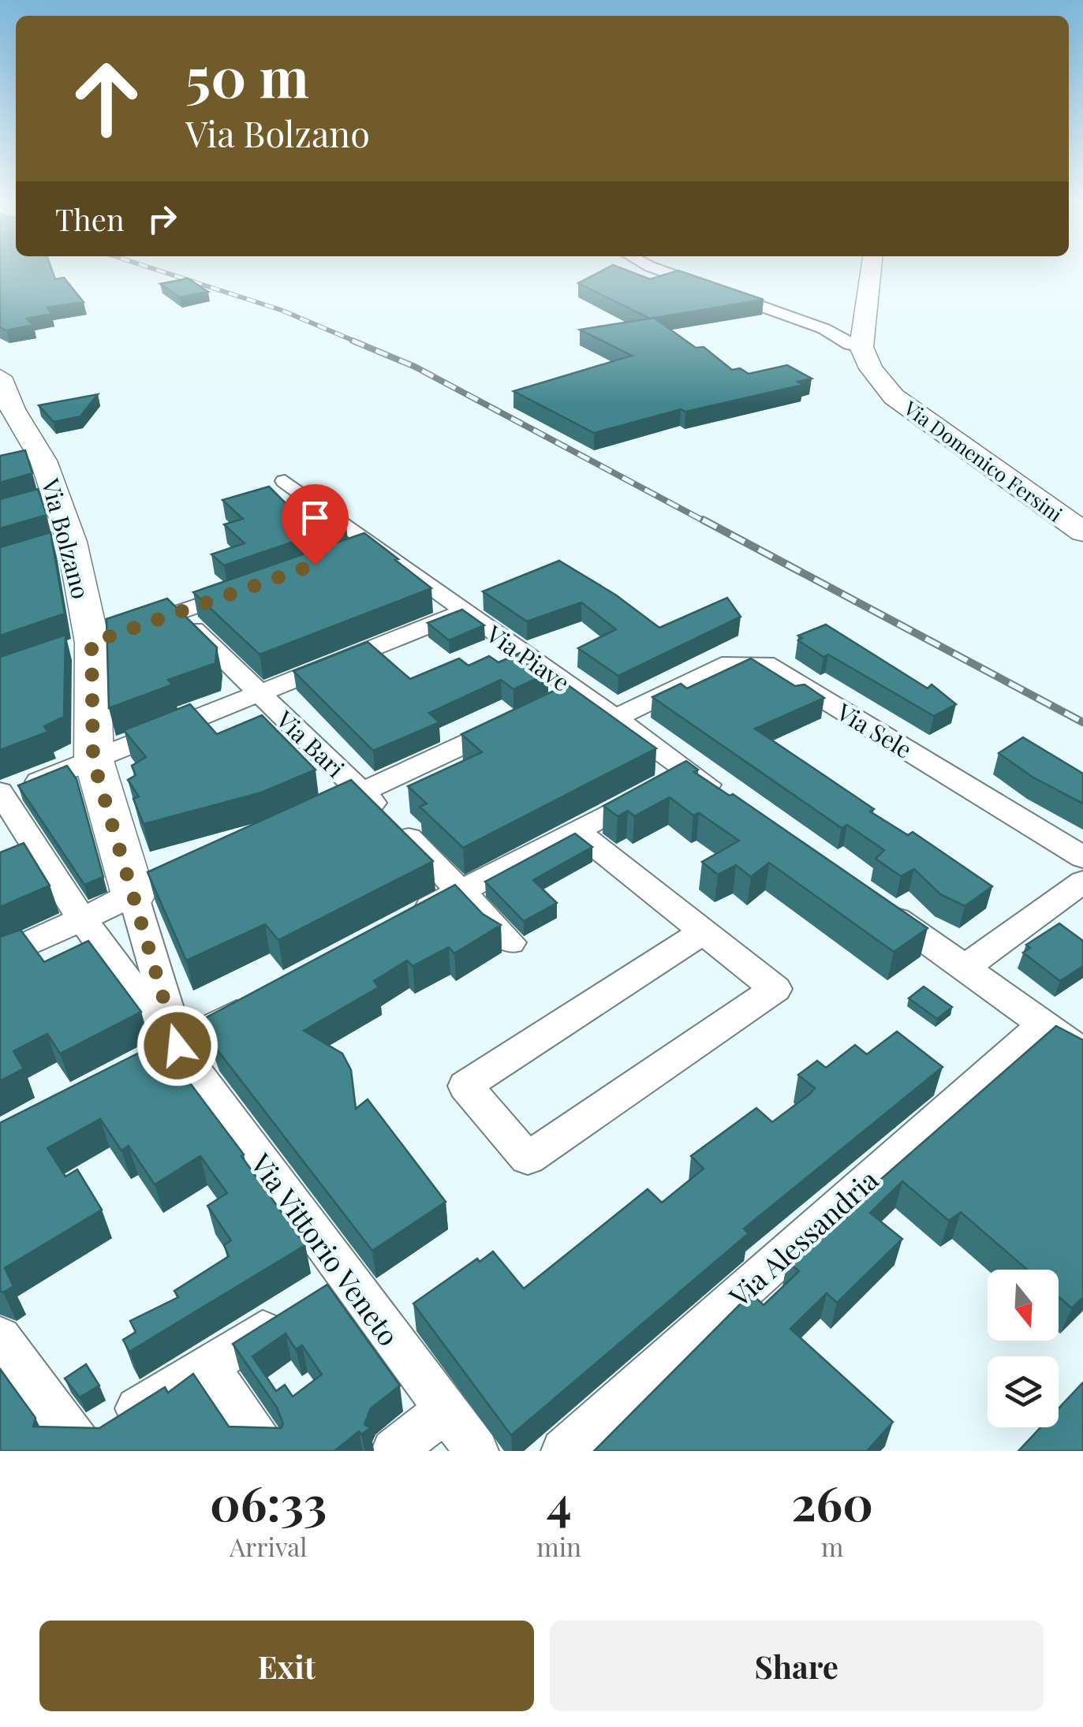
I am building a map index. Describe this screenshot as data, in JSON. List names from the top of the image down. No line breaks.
{"streets":{"street":["Via Domenico Fersini","Via Bolzano","Via Piave","Via Sele","Via Bari","Via Alessandria","Via Vittorio Veneto"]},"crossings":[["Via Piave","Via Sele"]],"north":"bottom","page":{"turn":["50 m","Via Bolzano"],"then":"Then","eta":["06:33","Arrival","4","min","260","m"],"buttons":["Exit","Share"]}}
